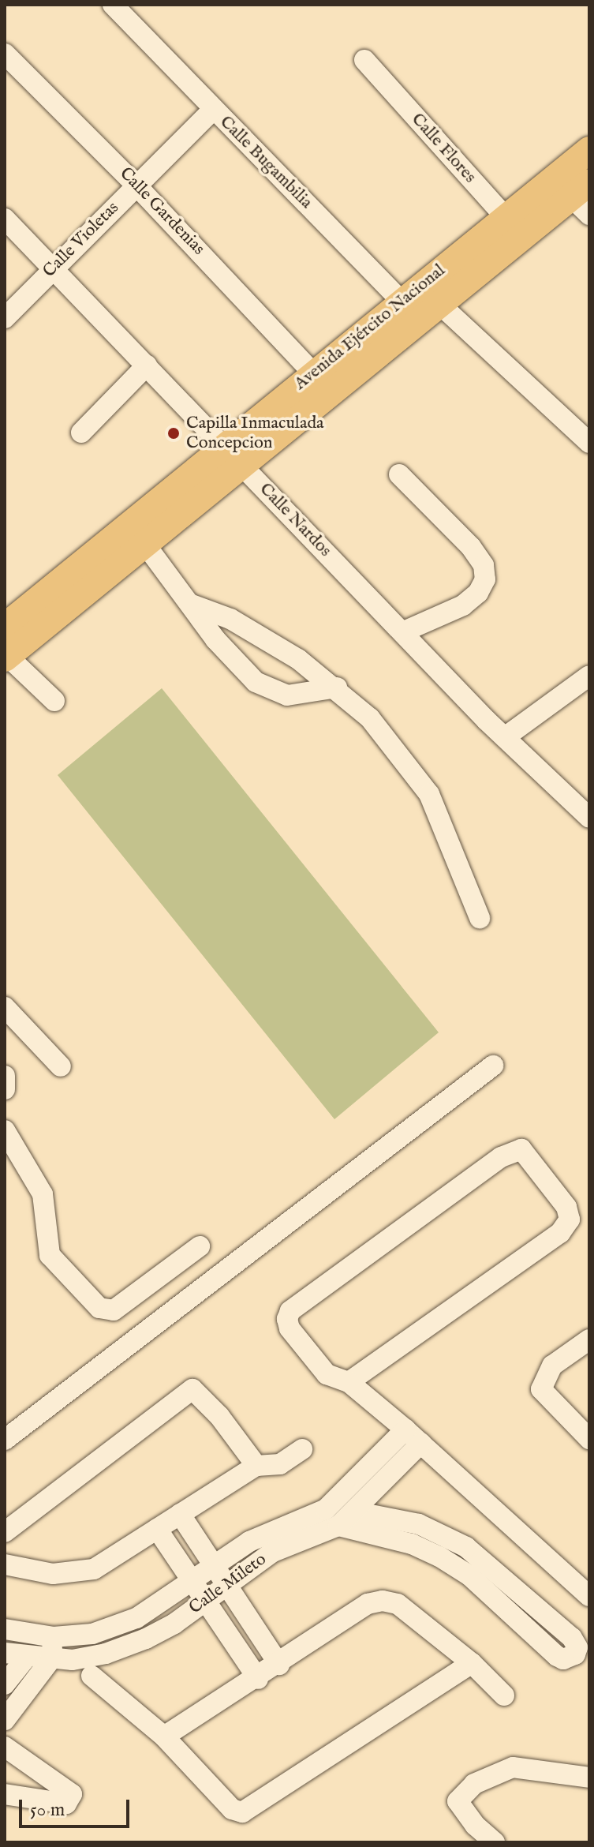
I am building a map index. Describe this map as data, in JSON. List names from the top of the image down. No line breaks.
{"streets":{"main road":["Avenida Ejército Nacional"],"street":["Calle Flores","Calle Bugambilia","Calle Gardenias","Calle Violetas","Calle Nardos","Calle Mileto"]},"crossings":[["Calle Flores","Avenida Ejército Nacional"],["Calle Bugambilia","Calle Violetas"],["Calle Bugambilia","Avenida Ejército Nacional"],["Calle Gardenias","Calle Violetas"],["Calle Gardenias","Avenida Ejército Nacional"],["Calle Violetas","Calle Nardos"],["Avenida Ejército Nacional","Calle Nardos"]],"places":["Capilla Inmaculada Concepcion"],"scale_bar":"50 m"}
